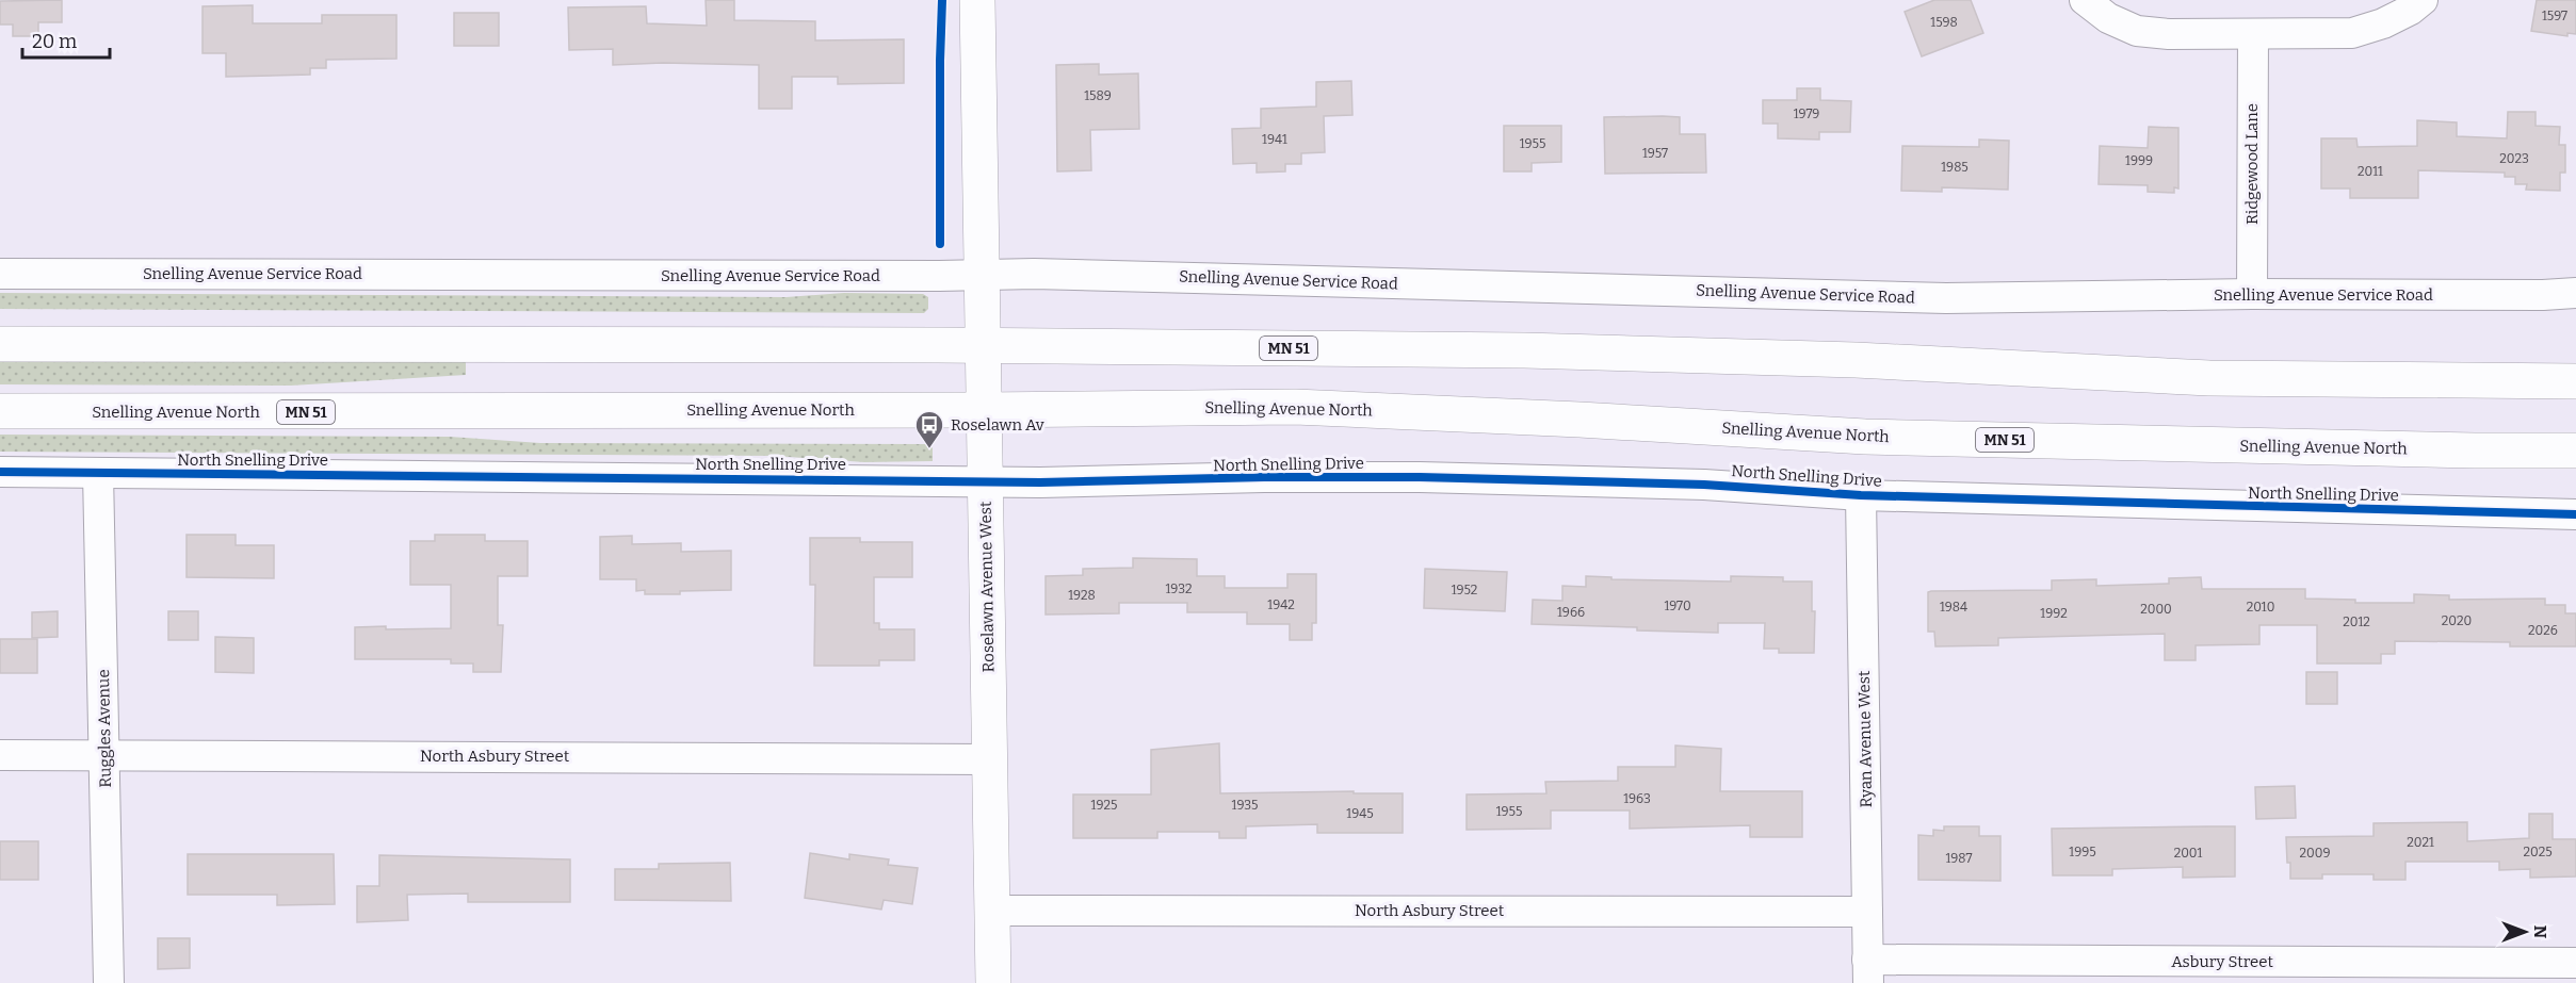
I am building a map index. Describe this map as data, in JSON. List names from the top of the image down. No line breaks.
{"streets":{"main road":["MN 51","Snelling Avenue North","Roselawn Avenue West"],"street":["Ridgewood Lane","Snelling Avenue Service Road","North Snelling Drive","Ruggles Avenue","Ryan Avenue West","North Asbury Street","Asbury Street"]},"crossings":[["Ridgewood Lane","Snelling Avenue Service Road"],["Snelling Avenue Service Road","Roselawn Avenue West"],["MN 51","Roselawn Avenue West"],["Snelling Avenue North","Roselawn Avenue West"],["North Snelling Drive","Roselawn Avenue West"],["North Snelling Drive","Ruggles Avenue"],["North Snelling Drive","Ryan Avenue West"],["Roselawn Avenue West","North Asbury Street"],["Ruggles Avenue","North Asbury Street"],["Ryan Avenue West","North Asbury Street"],["Ryan Avenue West","Asbury Street"]],"places":{"bus stop":["Roselawn Av"]},"house_numbers":["1597","1598","1589","1979","1941","1955","1957","2023","1999","1985","2011","1932","1952","1928","1942","1970","1984","2010","2000","1966","1992","2020","2012","2026","1963","1925","1935","1955","1945","2021","1995","2025","2001","2009","1987"],"scale_bar":"20 m","north":"right"}
